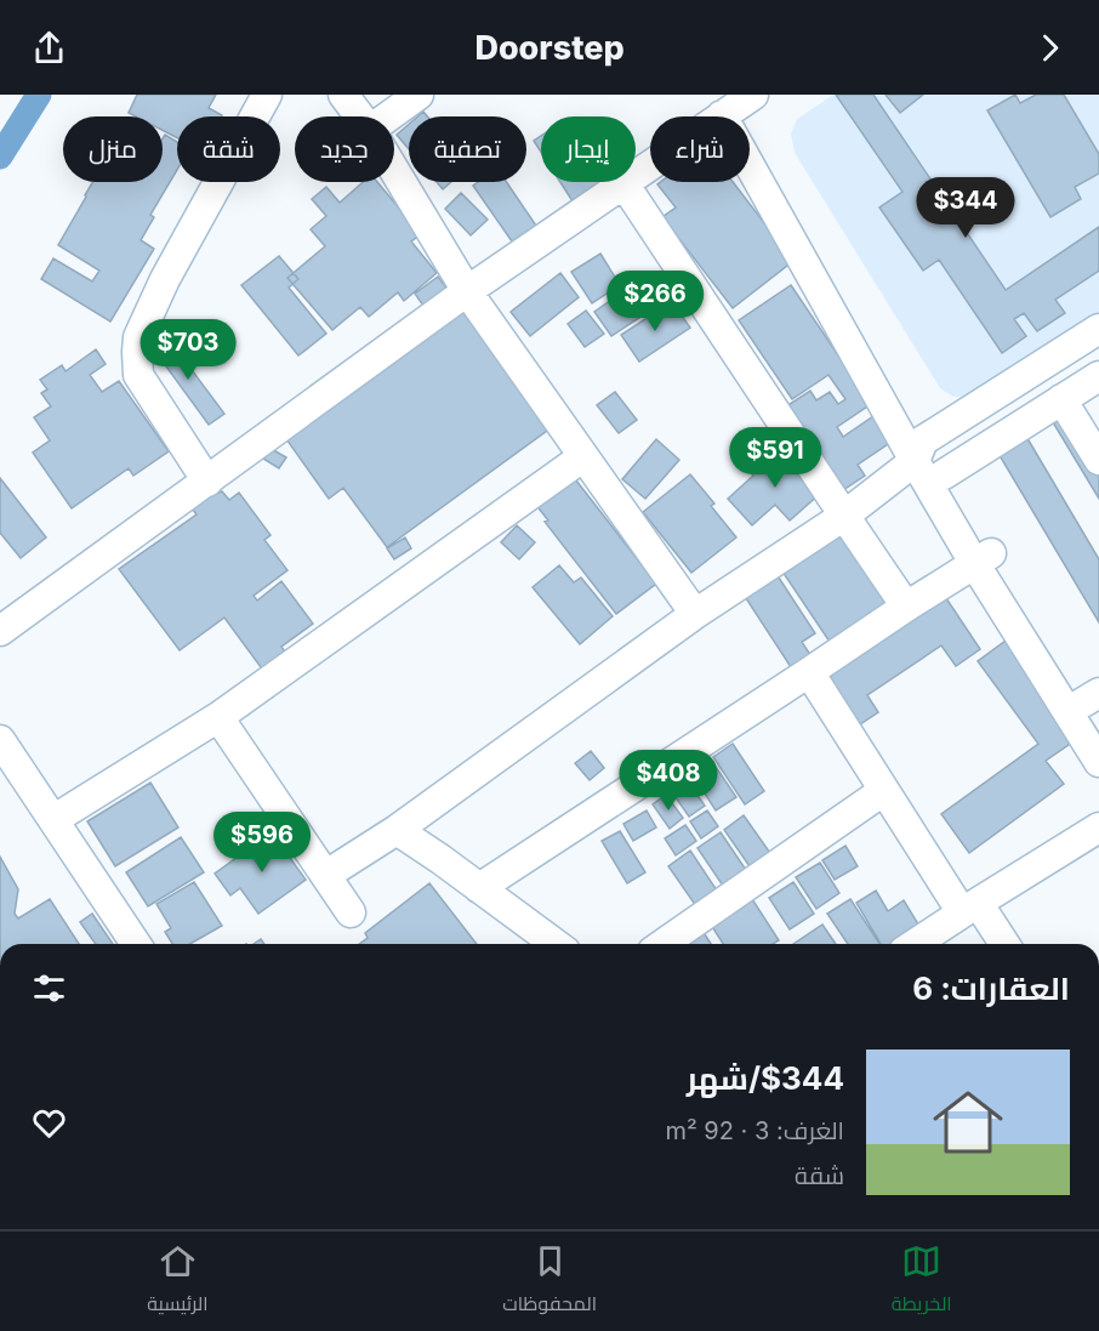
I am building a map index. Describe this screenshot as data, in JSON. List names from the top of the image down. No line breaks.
{"page":{"header":"Doorstep","chip":["شراء","إيجار","تصفية","جديد","شقة","منزل"],"price":["$344","$266","$703","$591","$408","$596"],"heading":"العقارات: 6","list":[{"name":"$344/شهر","note":"الغرف: 3 · 92 m² · شقة"}],"tabs":["الخريطة","المحفوظات","الرئيسية"]}}
